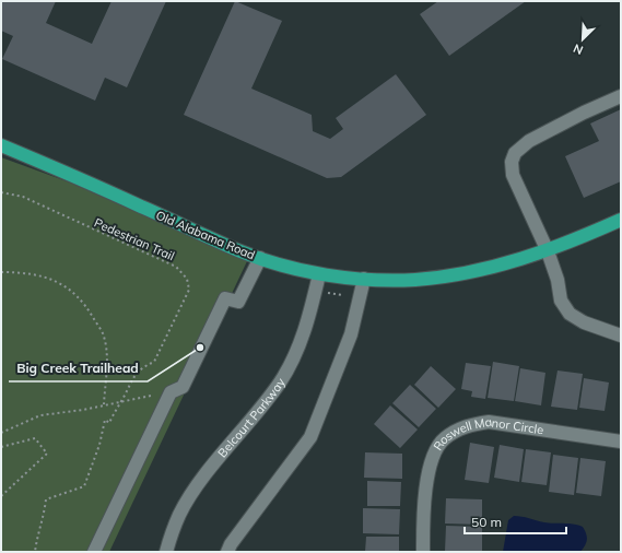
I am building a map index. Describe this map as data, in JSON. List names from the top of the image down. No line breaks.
{"streets":{"main road":["Old Alabama Road"],"street":["Belcourt Parkway","Roswell Manor Circle"],"path":["Pedestrian Trail"]},"crossings":[["Old Alabama Road","Belcourt Parkway"]],"places":["Big Creek Trailhead"],"scale_bar":"50 m","north":"bottom left"}
